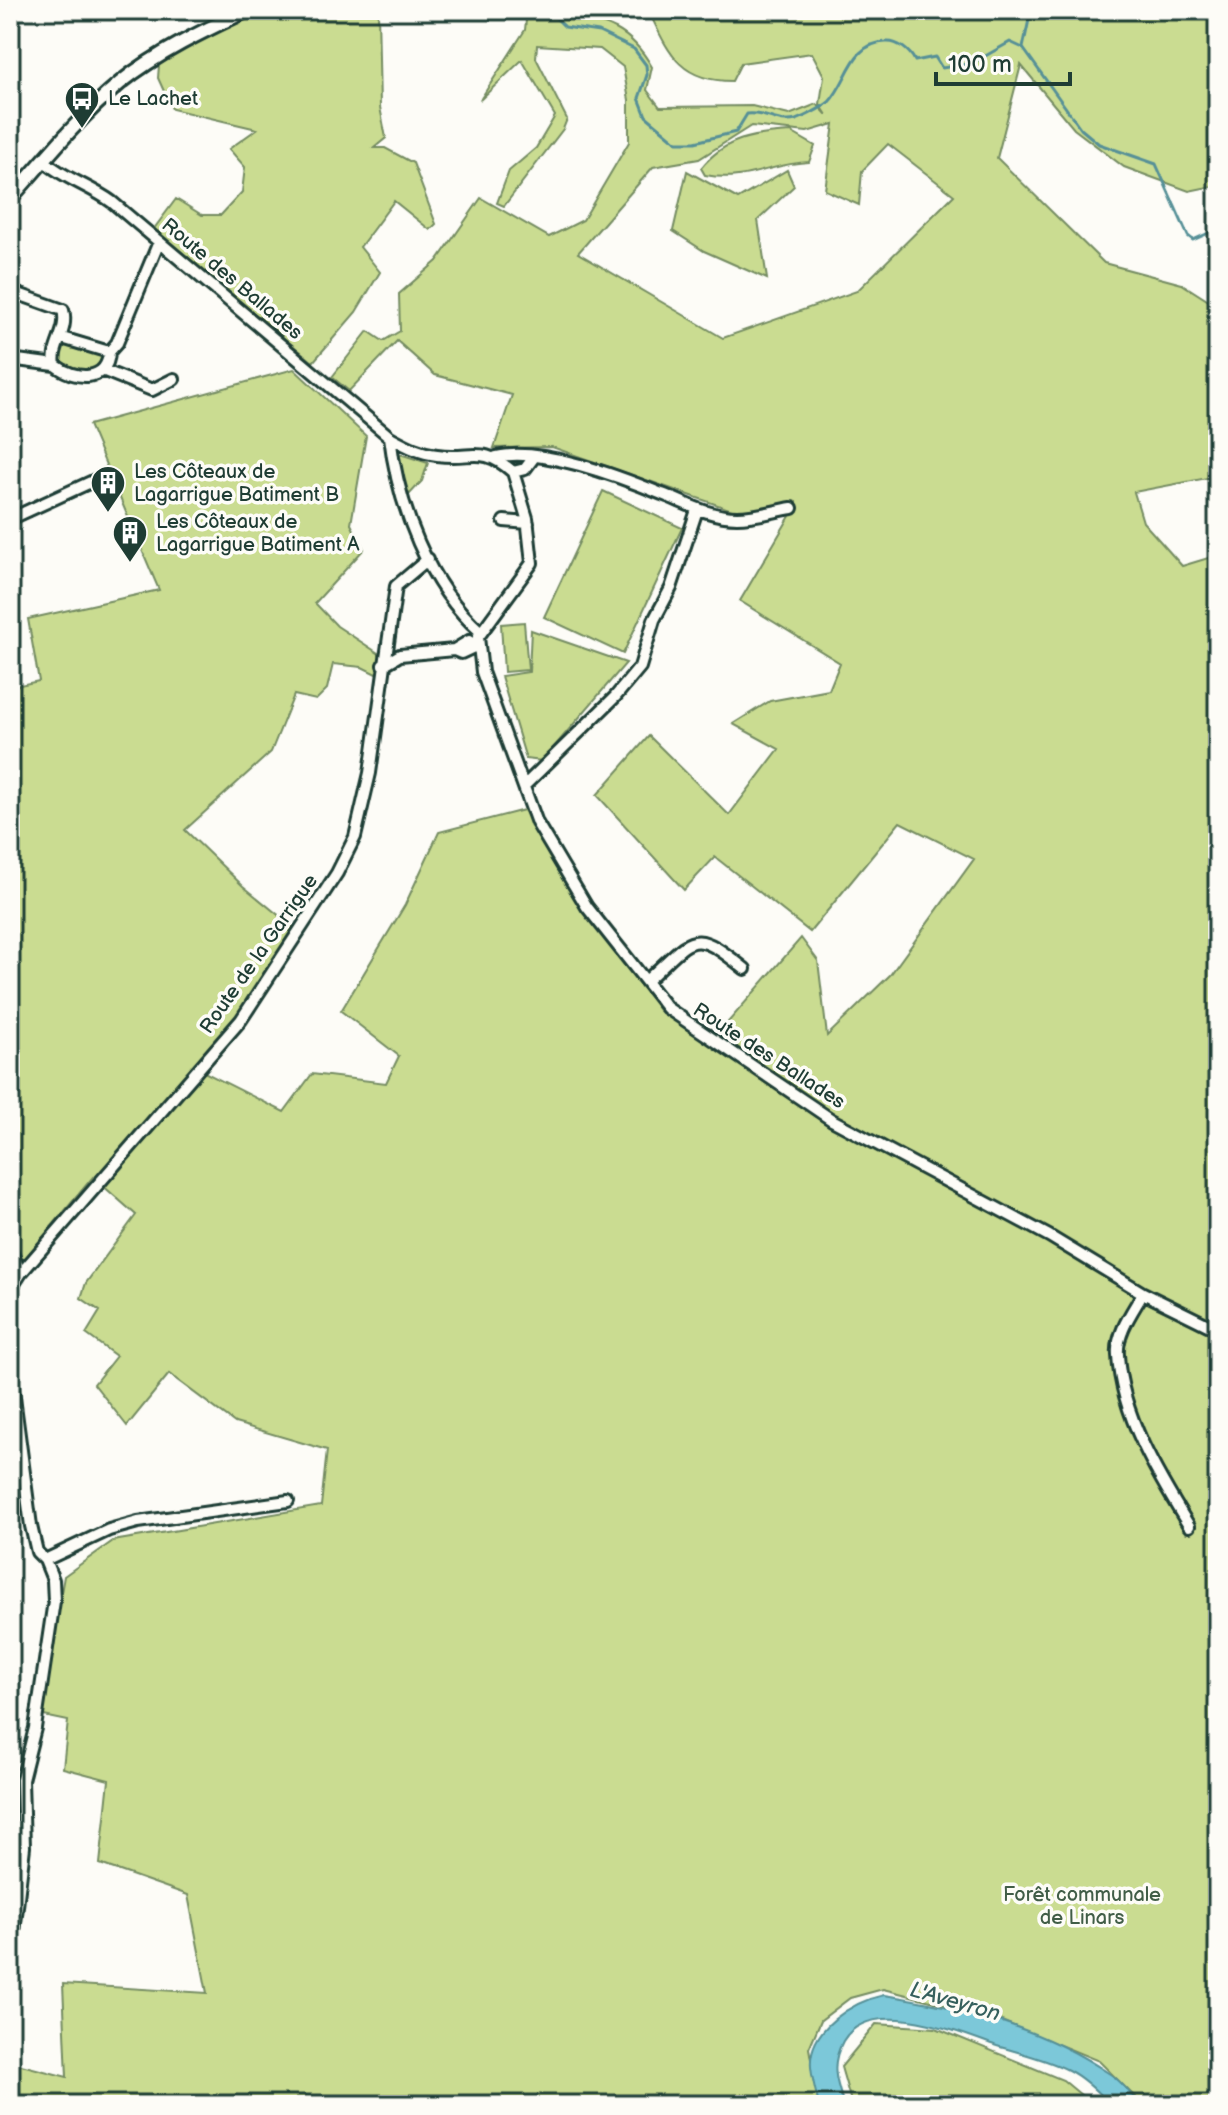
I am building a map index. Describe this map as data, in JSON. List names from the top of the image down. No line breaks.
{"streets":{"street":["Route des Ballades","Route de la Garrigue"]},"water":["L'Aveyron"],"parks":["Forêt communale de Linars"],"places":{"bus stop":["Le Lachet"],"building":["Les Côteaux de Lagarrigue Batiment B","Les Côteaux de Lagarrigue Batiment A"]},"scale_bar":"100 m"}
